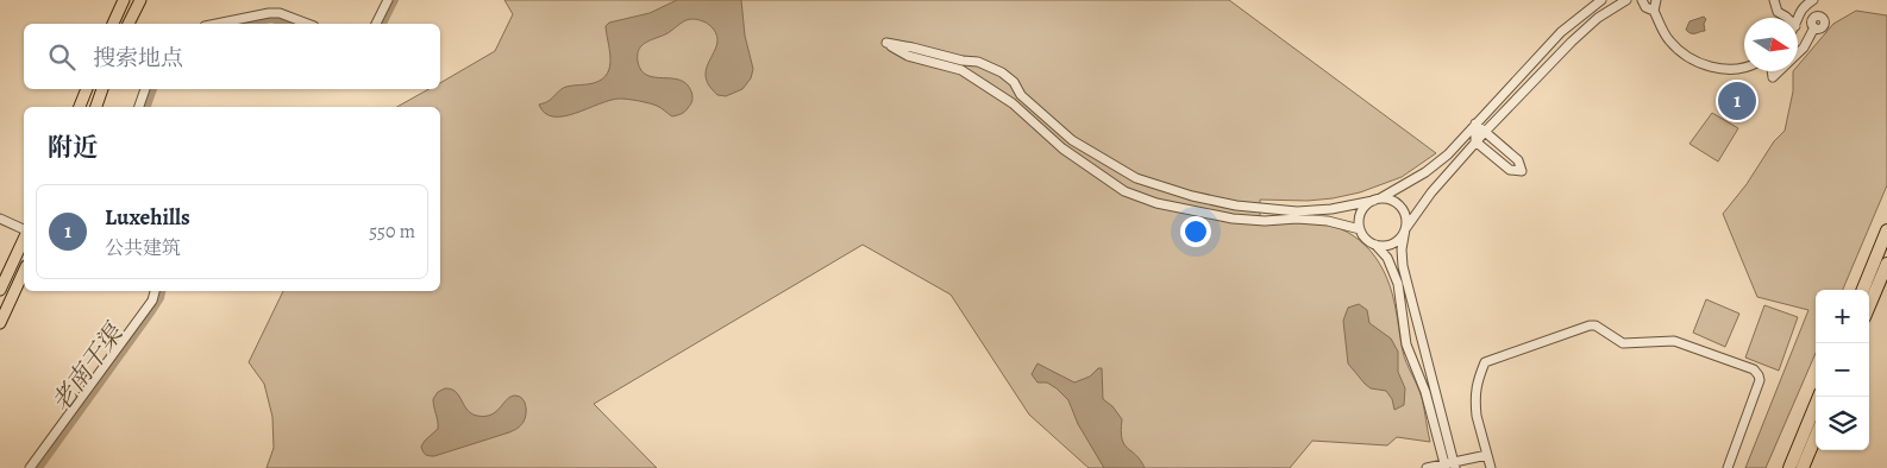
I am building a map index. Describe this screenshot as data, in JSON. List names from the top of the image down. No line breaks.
{"water":["老南干渠"],"north":"right","page":{"search":"搜索地点","pins":"1","heading":"附近","list":[{"mark":"1","name":"Luxehills","note":"公共建筑","value":"550 m"}],"map_buttons":["+","−"]}}
